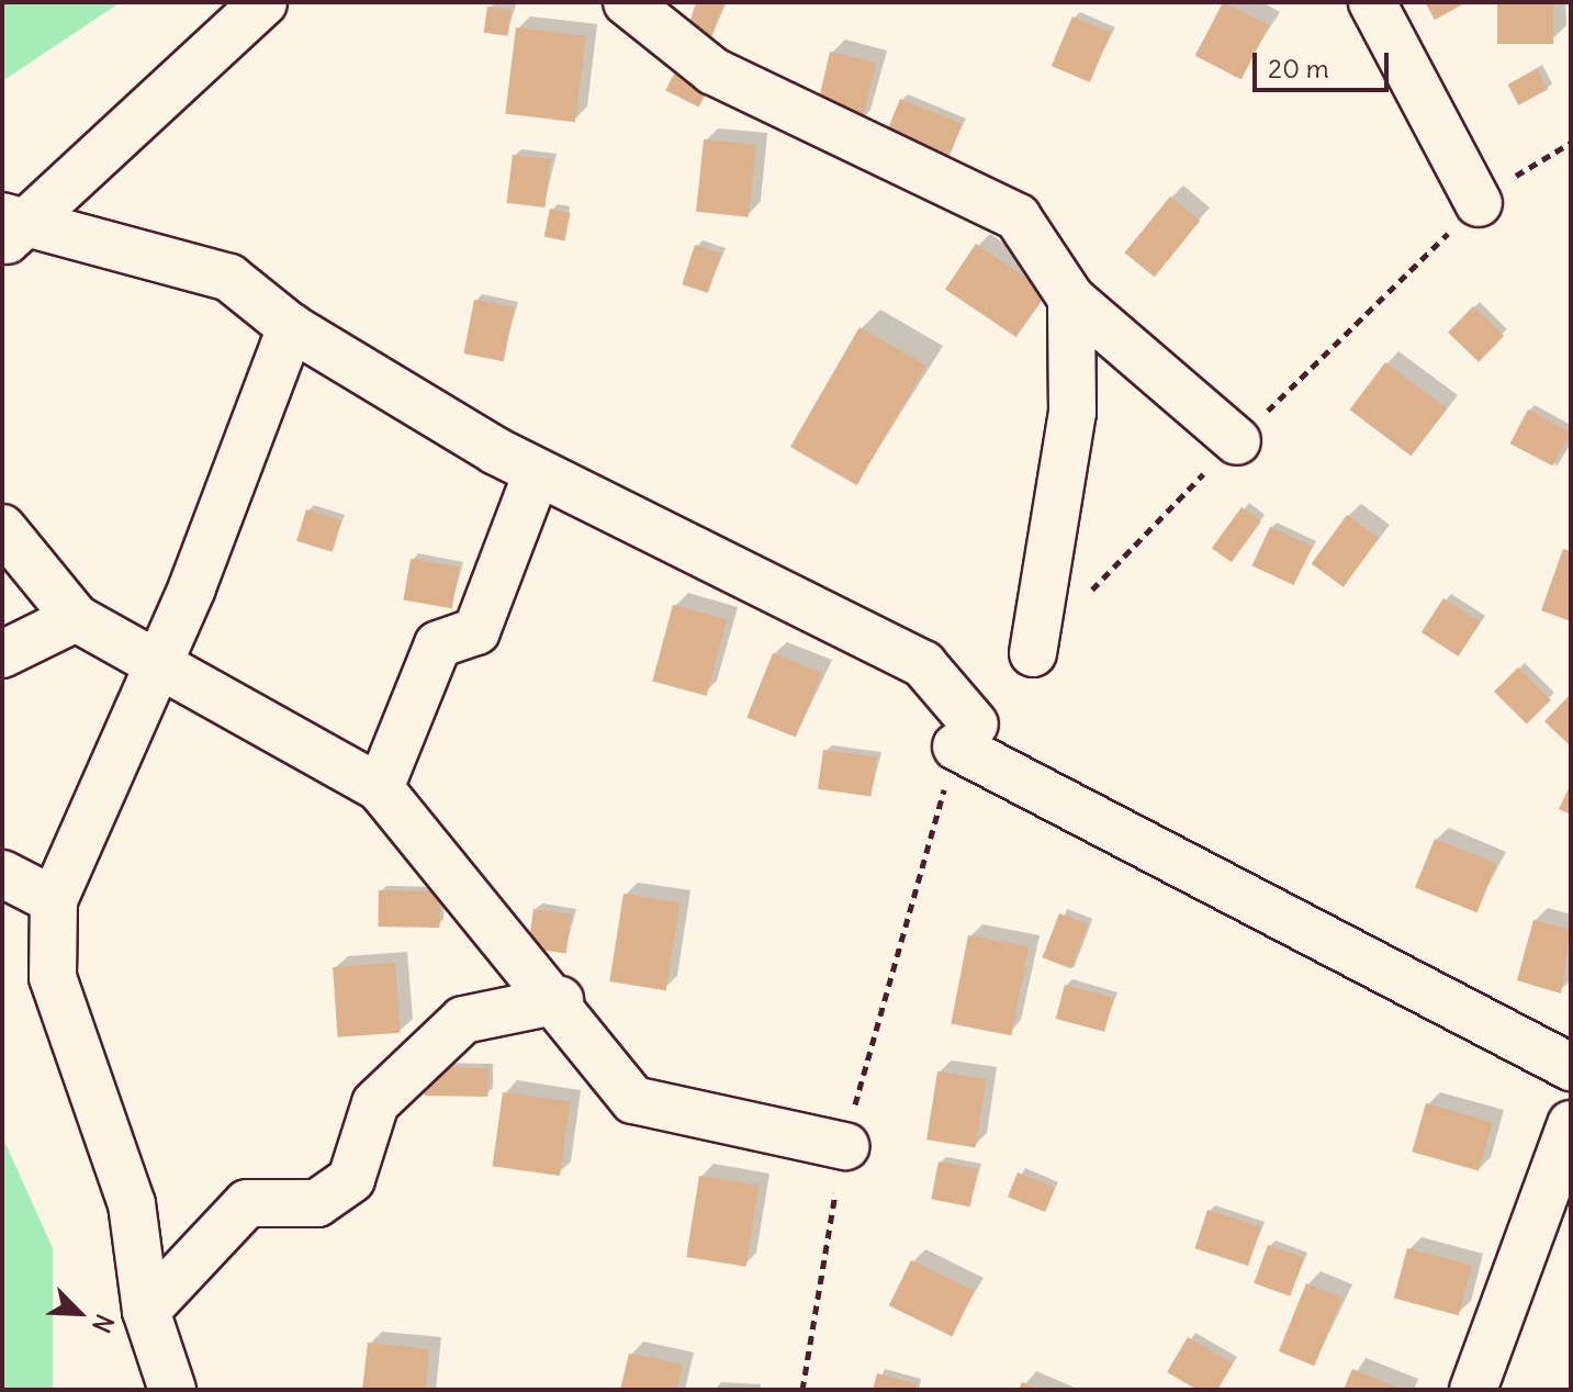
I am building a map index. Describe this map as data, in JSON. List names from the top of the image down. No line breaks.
{"scale_bar":"20 m","north":"bottom right"}
